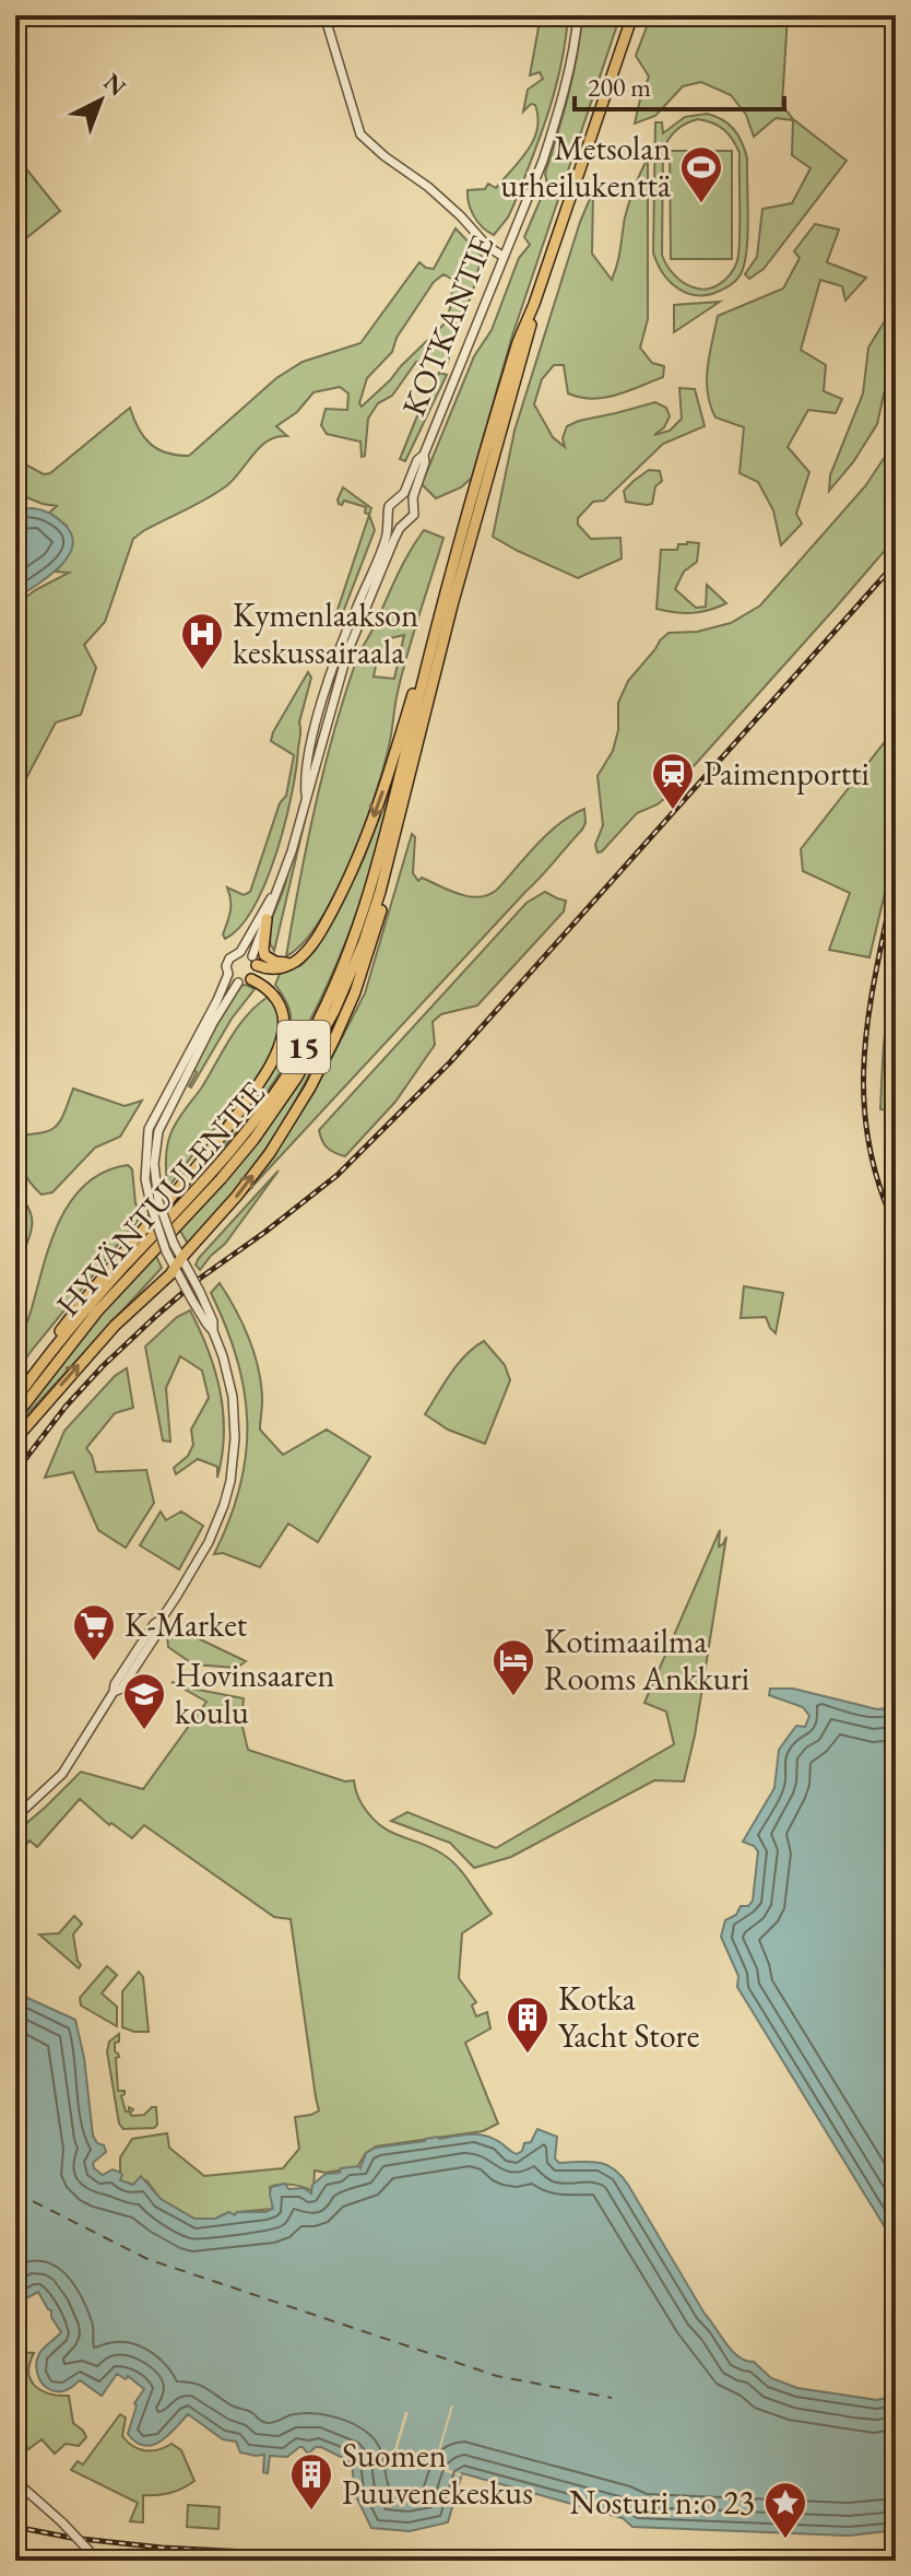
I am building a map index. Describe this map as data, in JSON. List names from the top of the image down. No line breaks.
{"streets":{"highway":["15","HYVÄNTUULENTIE"],"street":["KOTKANTIE"]},"places":{"sports":["Metsolan urheilukenttä"],"hospital":["Kymenlaakson keskussairaala"],"station":["Paimenportti"],"supermarket":["K-Market"],"hotel":["Kotimaailma Rooms Ankkuri"],"school or university":["Hovinsaaren koulu"],"building":["Kotka Yacht Store","Suomen Puuvenekeskus"],"place":["Nosturi n:o 23"]},"scale_bar":"200 m","north":"top right"}
